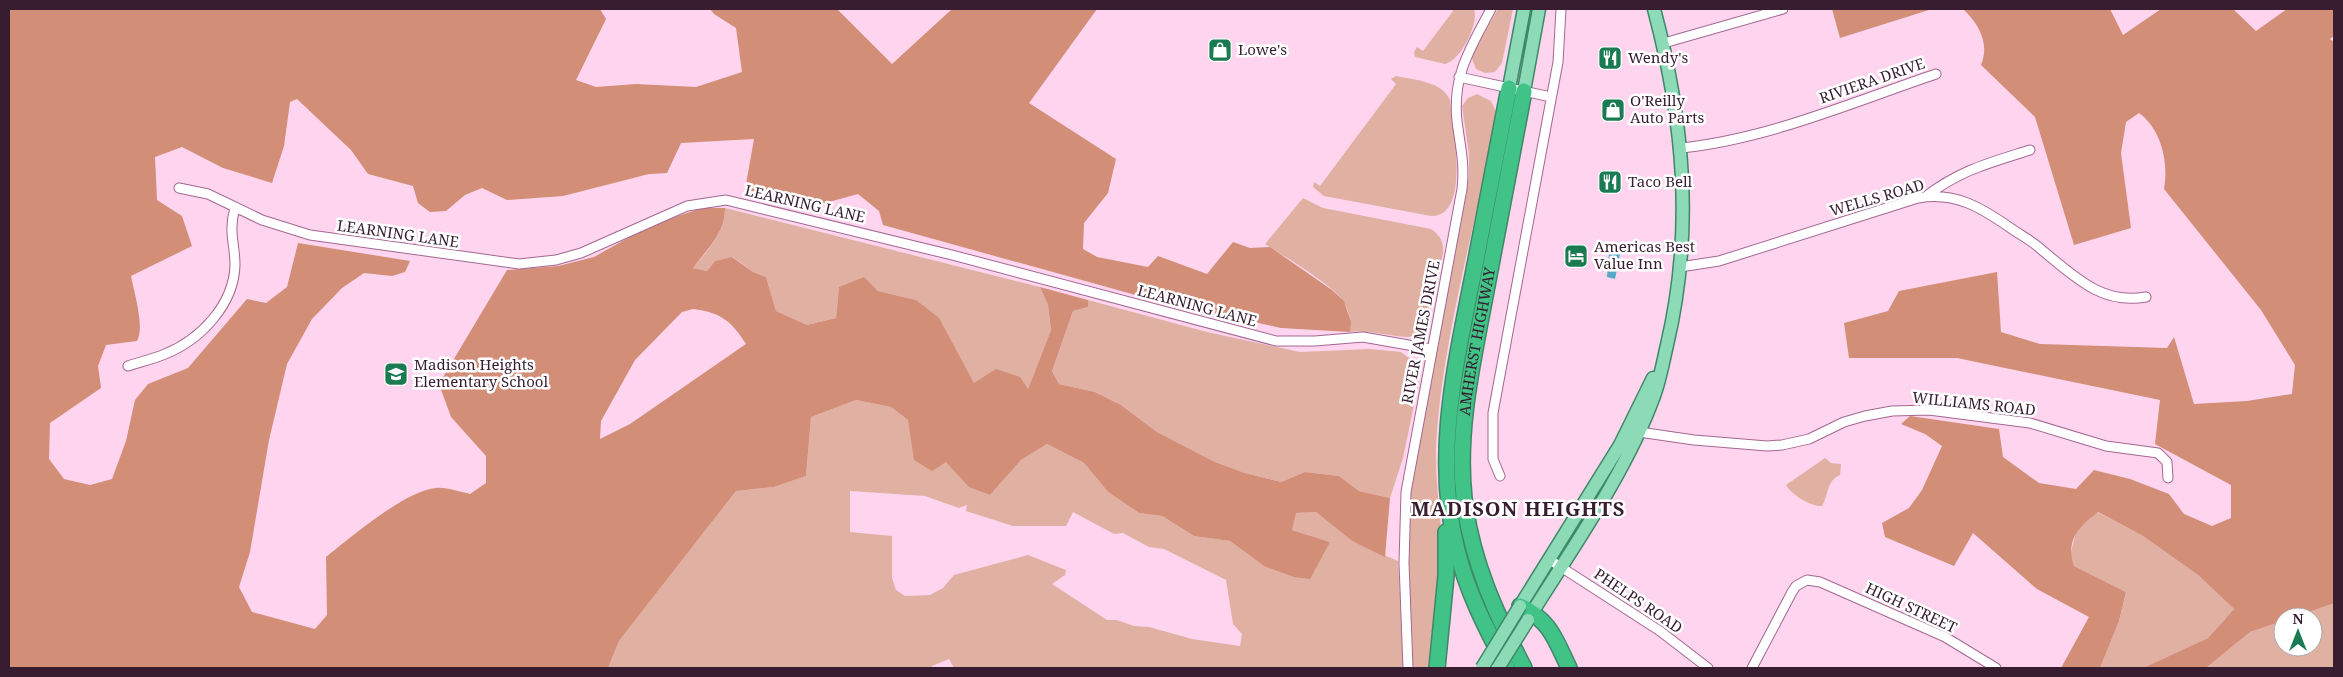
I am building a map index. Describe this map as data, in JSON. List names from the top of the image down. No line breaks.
{"streets":{"highway":["AMHERST HIGHWAY"],"street":["RIVIERA DRIVE","WELLS ROAD","LEARNING LANE","RIVER JAMES DRIVE","WILLIAMS ROAD","PHELPS ROAD","HIGH STREET"]},"crossings":[["LEARNING LANE","RIVER JAMES DRIVE"]],"districts":["MADISON HEIGHTS"],"places":{"shop":["Lowe's","O'Reilly Auto Parts"],"restaurant":["Wendy's","Taco Bell"],"hotel":["Americas Best Value Inn"],"school or university":["Madison Heights Elementary School"]},"north":"top"}
